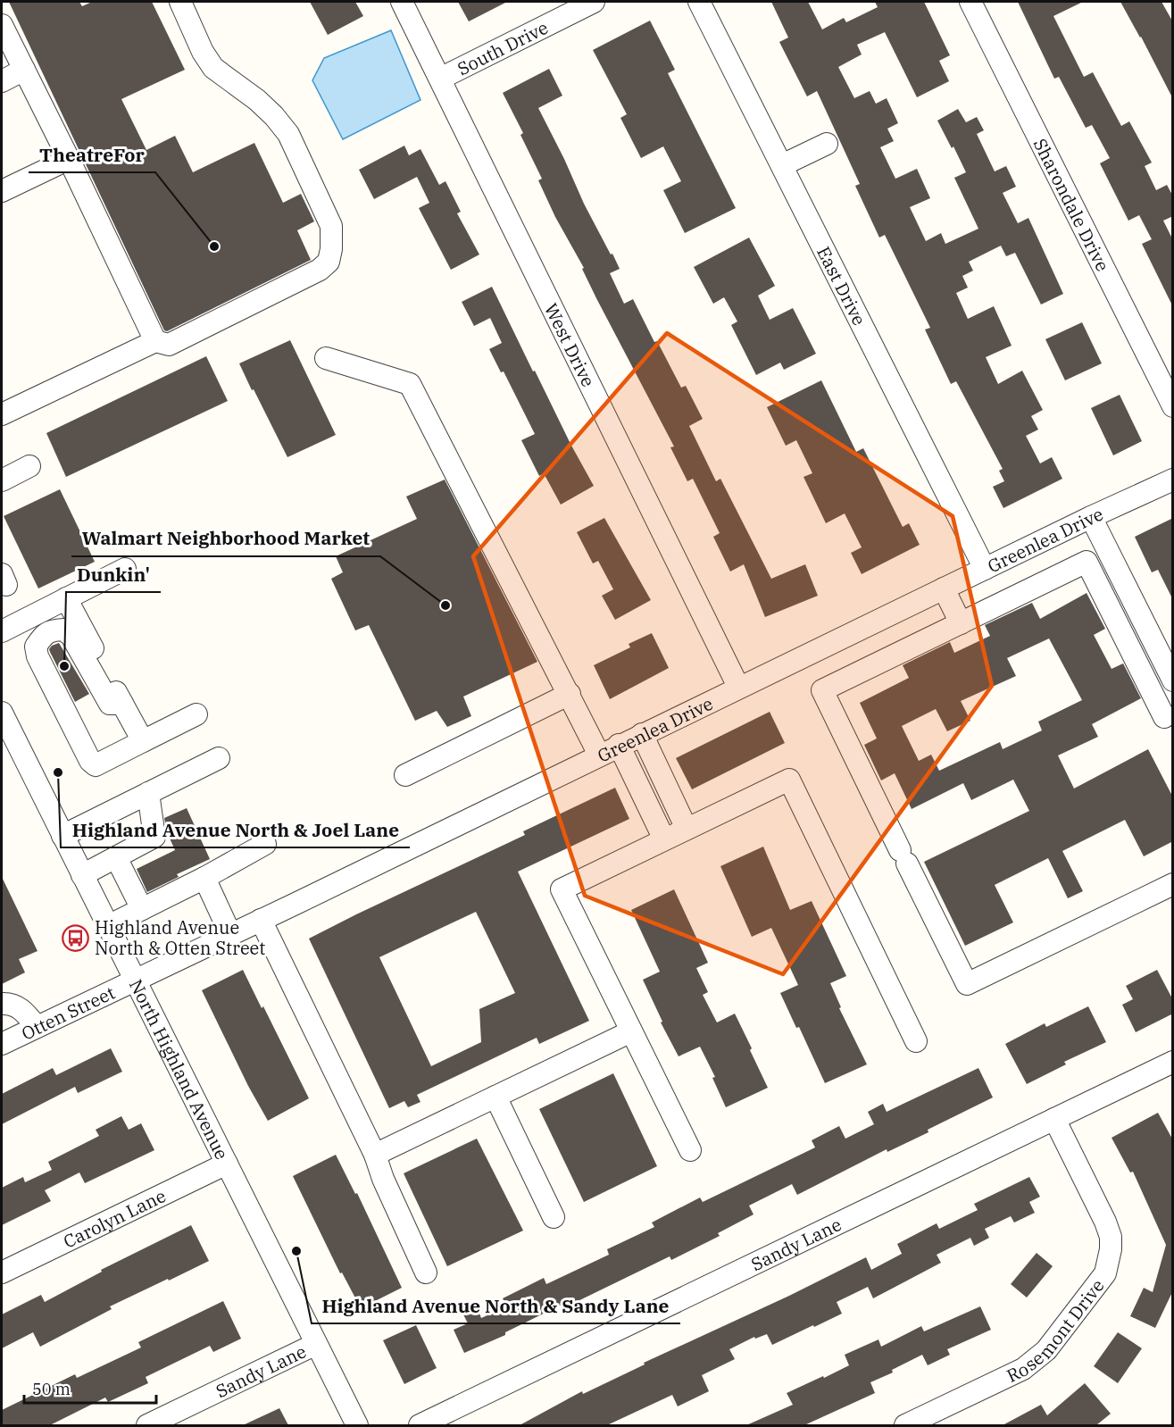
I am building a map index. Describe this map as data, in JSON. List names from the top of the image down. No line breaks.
{"streets":{"street":["South Drive","Sharondale Drive","East Drive","West Drive","Greenlea Drive","Otten Street","North Highland Avenue","Carolyn Lane","Sandy Lane","Rosemont Drive"]},"crossings":[["South Drive","West Drive"],["East Drive","Greenlea Drive"],["West Drive","Greenlea Drive"],["Greenlea Drive","Otten Street"],["Greenlea Drive","North Highland Avenue"],["Otten Street","North Highland Avenue"],["North Highland Avenue","Carolyn Lane"],["North Highland Avenue","Sandy Lane"],["Sandy Lane","Rosemont Drive"]],"places":{"other":["TheatreFor","Walmart Neighborhood Market","Dunkin'","Highland Avenue North & Joel Lane","Highland Avenue North & Sandy Lane"],"bus stop":["Highland Avenue North & Otten Street"]},"scale_bar":"50 m"}
